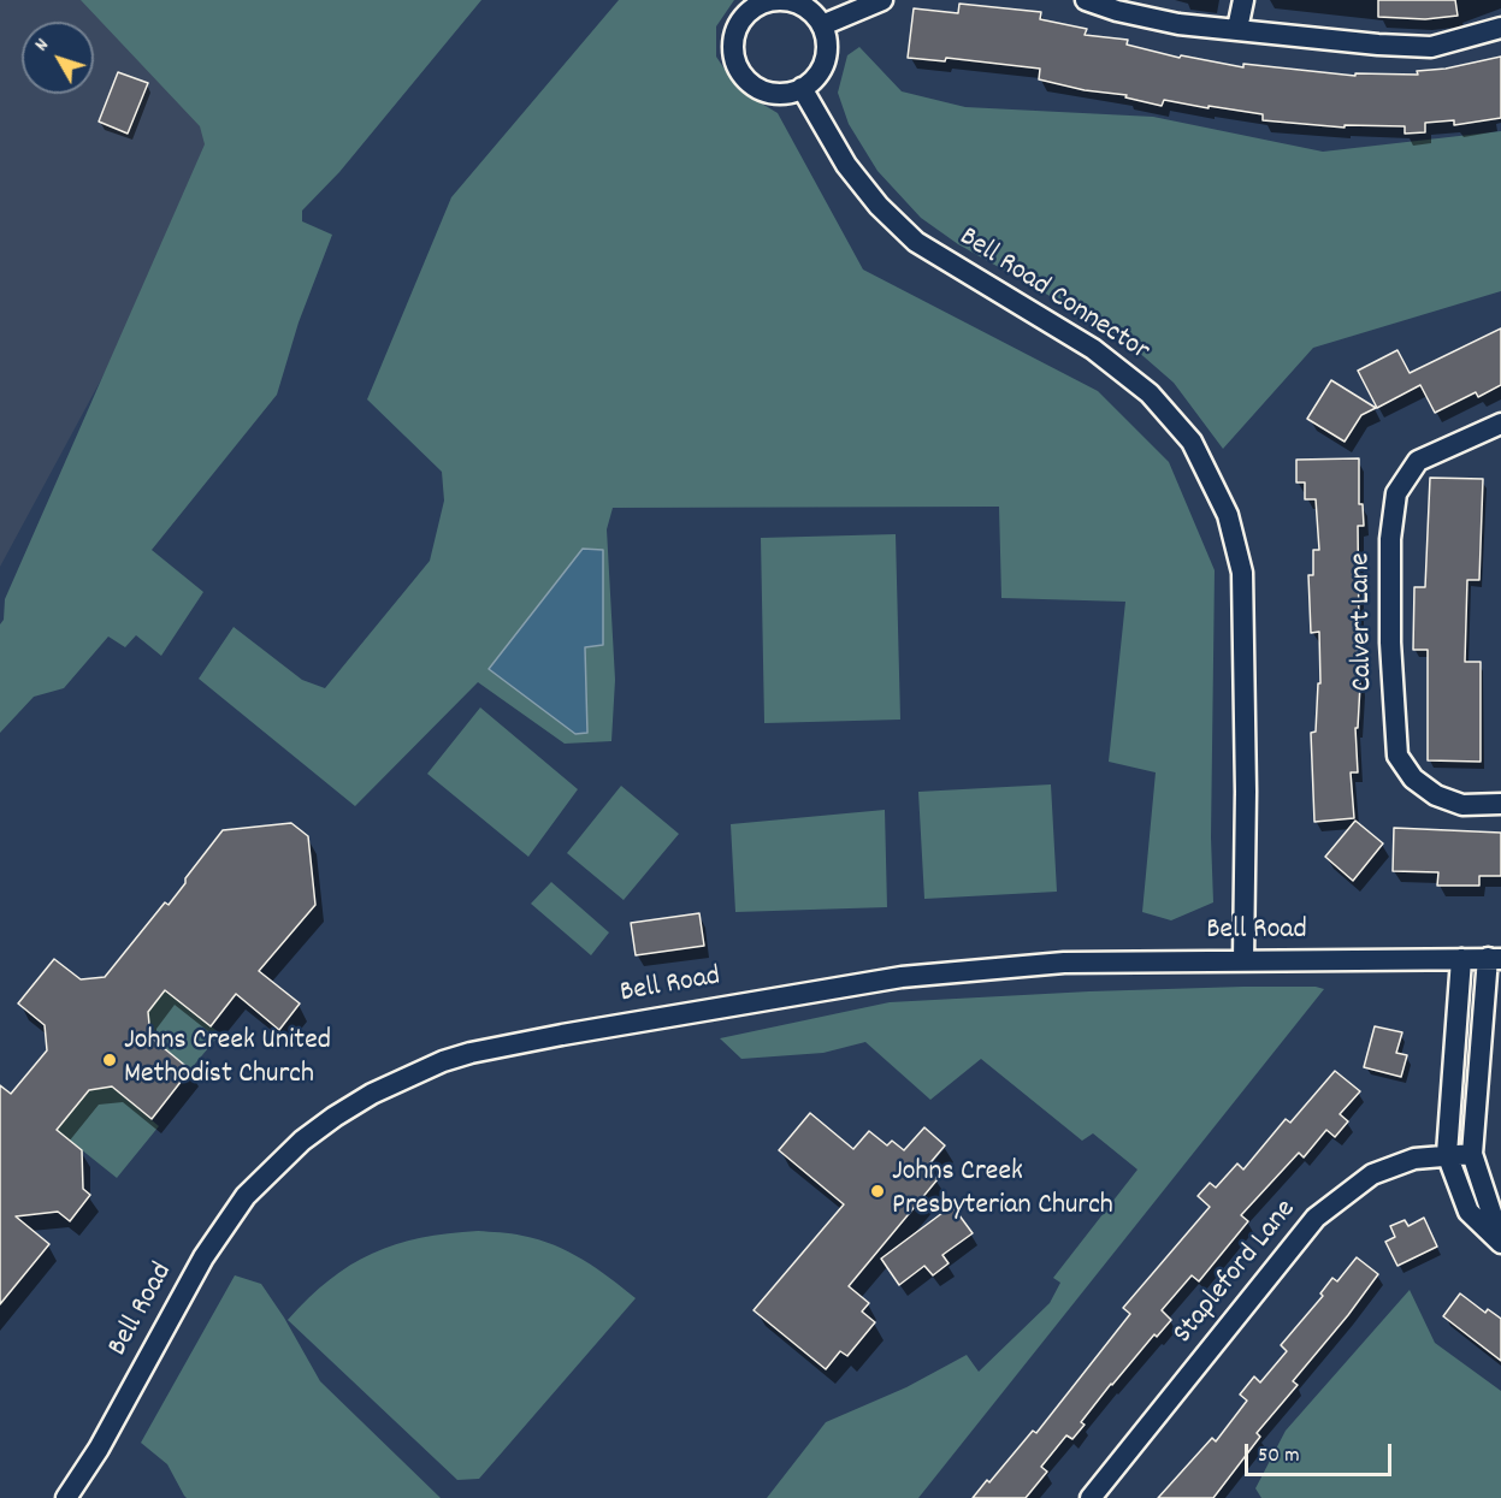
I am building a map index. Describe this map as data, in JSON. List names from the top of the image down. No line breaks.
{"streets":{"street":["Bell Road Connector","Calvert Lane","Bell Road","Stapleford Lane"]},"crossings":[["Bell Road Connector","Bell Road"]],"places":["Johns Creek United Methodist Church","Johns Creek Presbyterian Church"],"scale_bar":"50 m","north":"top left"}
